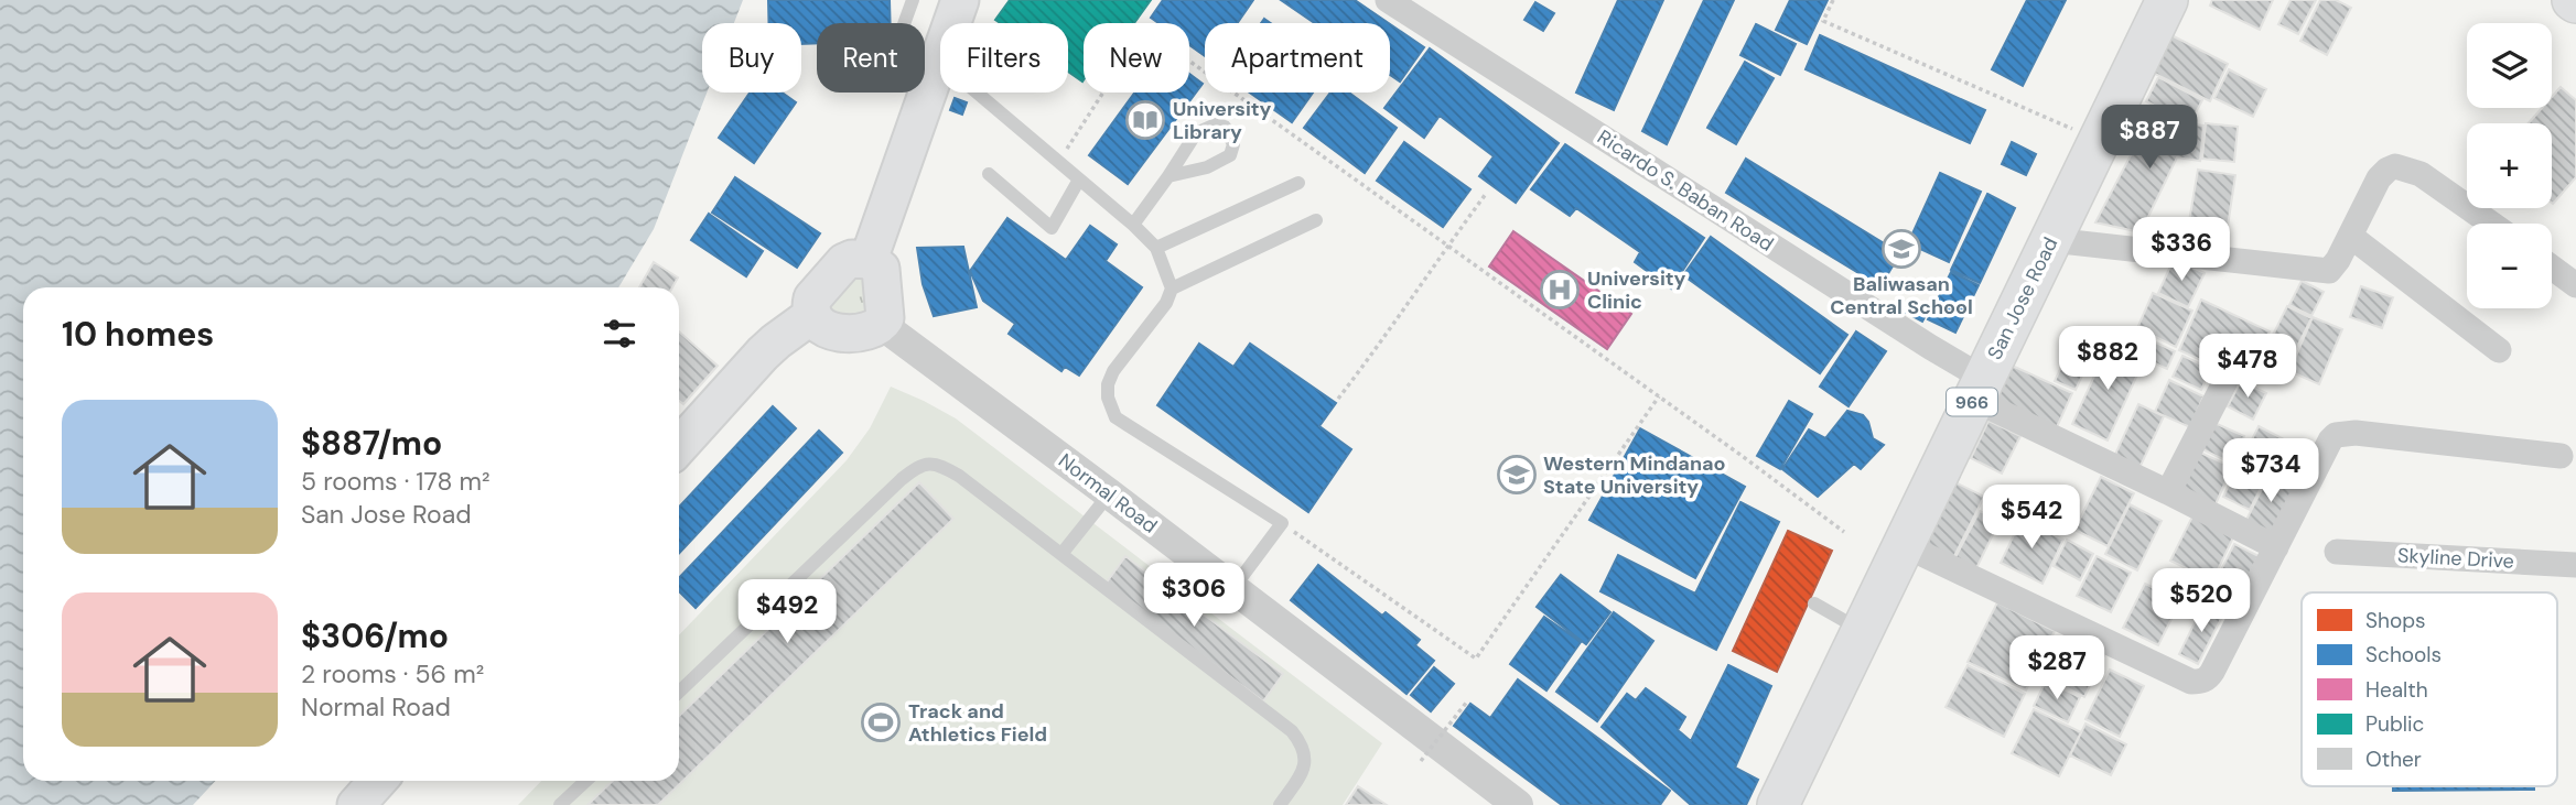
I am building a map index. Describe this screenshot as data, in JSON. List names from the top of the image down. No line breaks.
{"streets":{"main road":["San Jose Road","966"],"street":["Ricardo S. Baban Road","Normal Road","Skyline Drive"]},"crossings":[["Ricardo S. Baban Road","San Jose Road"]],"places":{"library":["University Library"],"school or university":["Baliwasan Central School","Western Mindanao State University"],"hospital":["University Clinic"],"sports":["Track and Athletics Field"]},"legend":["Shops","Schools","Health","Public","Other"],"page":{"map_buttons":["+","−"],"chip":["Buy","Rent","Filters","New","Apartment"],"price":["$887","$336","$882","$478","$734","$542","$306","$520","$492","$287"],"heading":"10 homes","list":[{"name":"$887/mo","note":"5 rooms · 178 m² · San Jose Road"},{"name":"$306/mo","note":"2 rooms · 56 m² · Normal Road"}]}}
